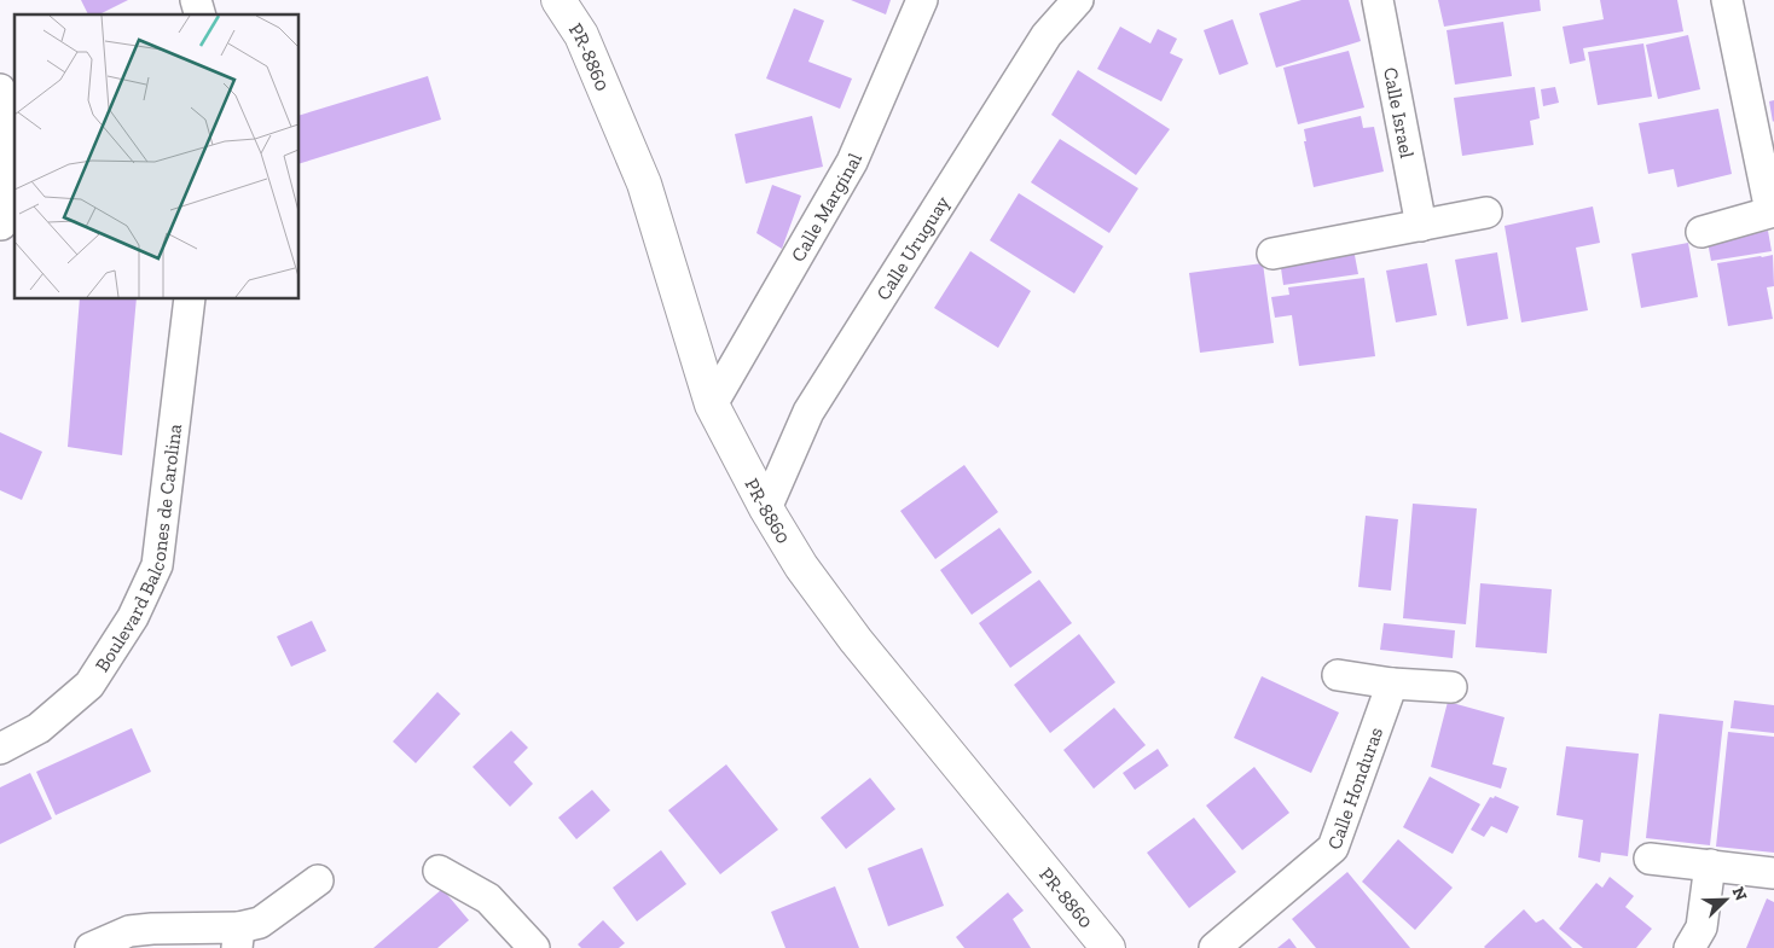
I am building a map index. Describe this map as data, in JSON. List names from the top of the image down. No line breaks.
{"streets":{"street":["PR-8860","Calle Israel","Calle Marginal","Calle Uruguay","Boulevard Balcones de Carolina","Calle Honduras"]},"crossings":[["PR-8860","Calle Marginal"],["PR-8860","Calle Uruguay"]],"north":"top right"}
